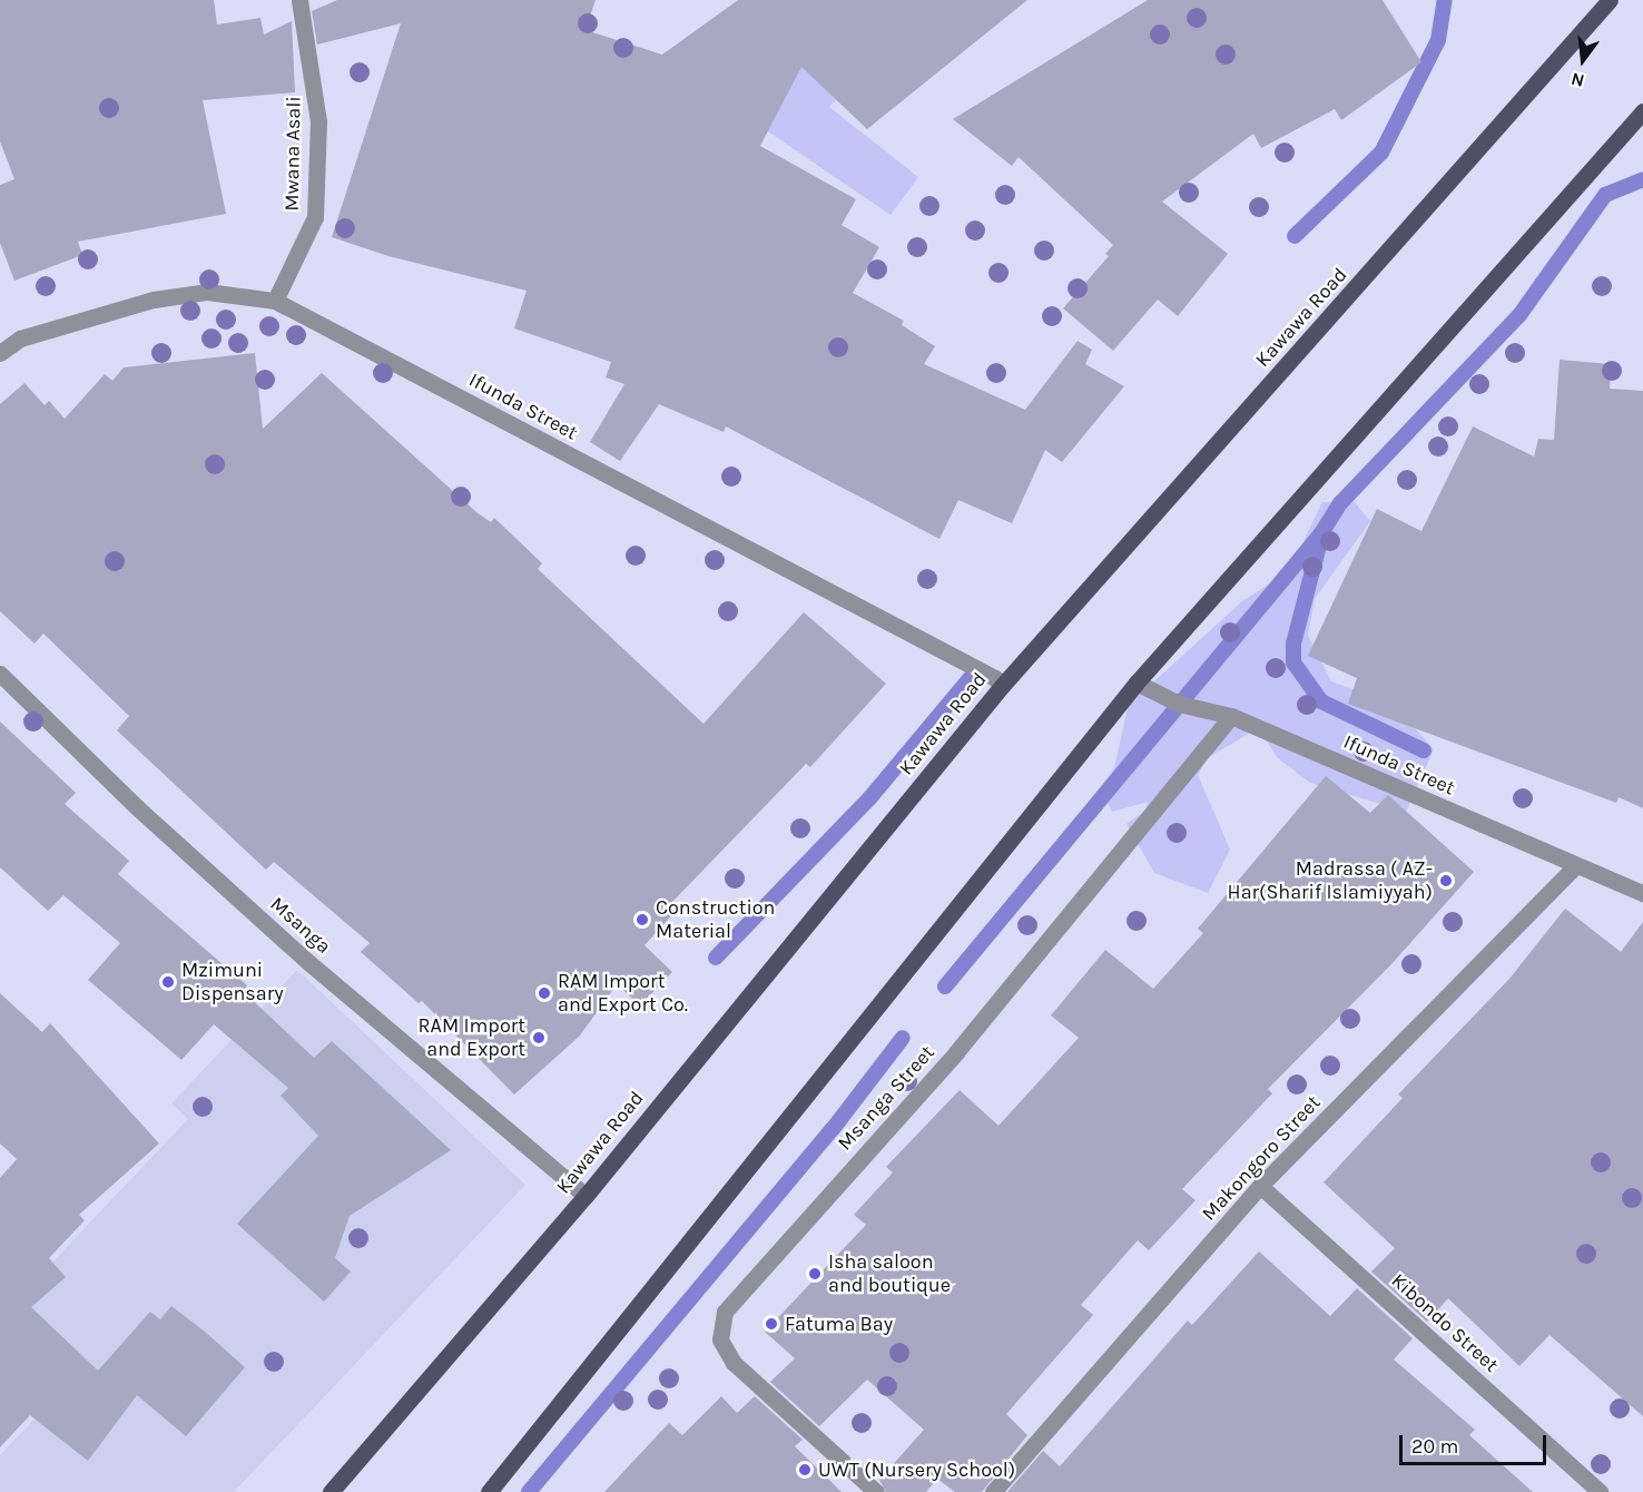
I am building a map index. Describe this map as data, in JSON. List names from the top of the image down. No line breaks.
{"streets":{"main road":["Kawawa Road"],"street":["Mwana Asali","Ifunda Street","Msanga","Msanga Street","Makongoro Street","Kibondo Street"]},"crossings":[["Mwana Asali","Ifunda Street"],["Kawawa Road","Ifunda Street"],["Kawawa Road","Msanga"],["Ifunda Street","Msanga Street"],["Ifunda Street","Makongoro Street"],["Makongoro Street","Kibondo Street"]],"places":["Madrassa ( AZ- Har(Sharif Islamiyyah)","Construction Material","Mzimuni Dispensary","RAM Import and Export Co.","RAM Import and Export","Isha saloon and boutique","Fatuma Bay","UWT (Nursery School)"],"scale_bar":"20 m","north":"bottom"}
